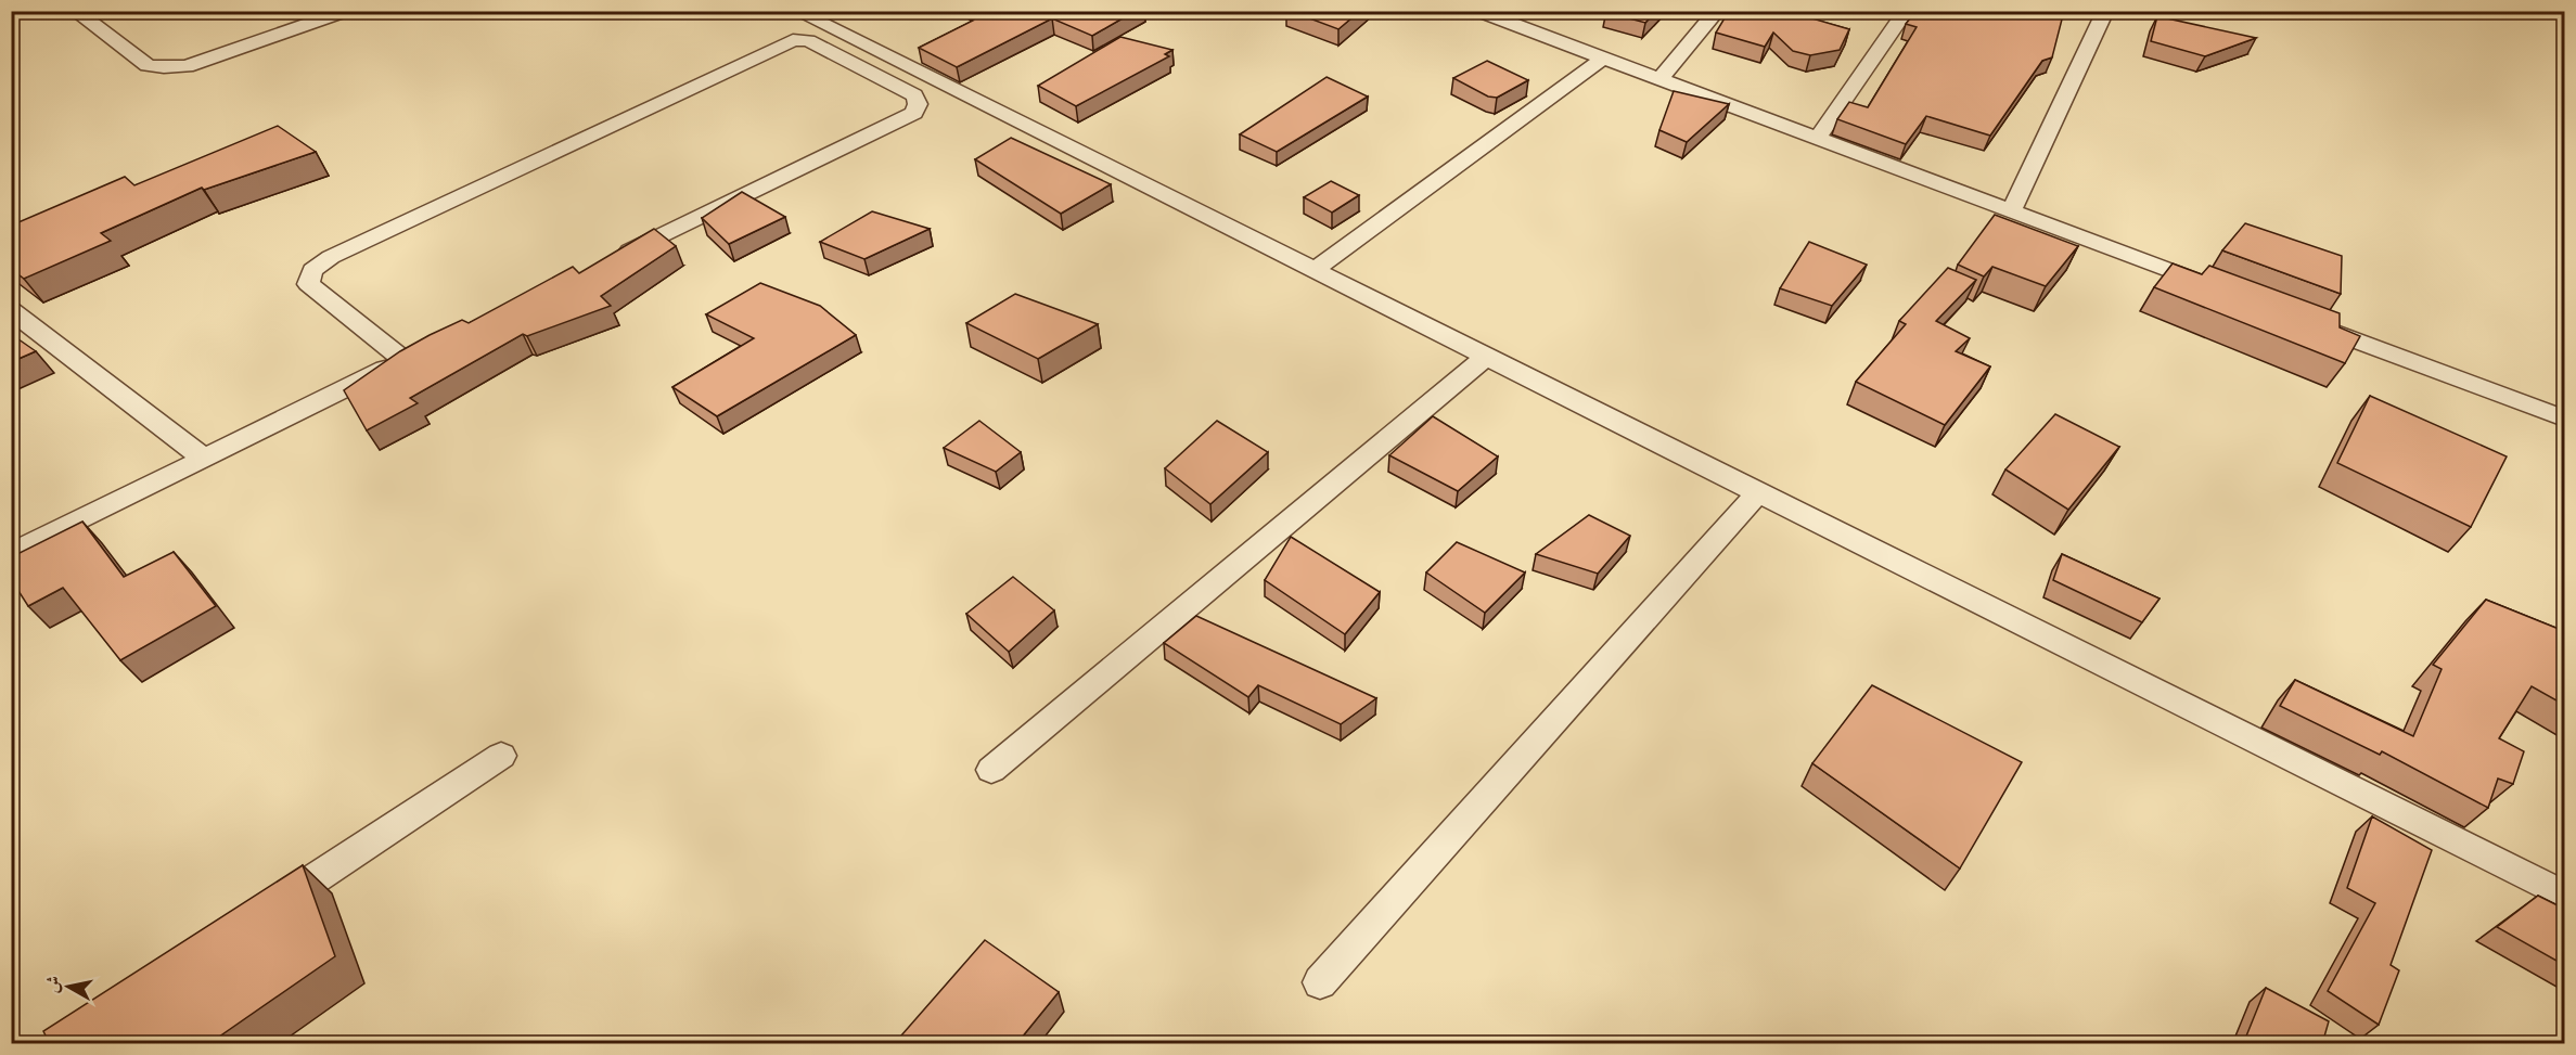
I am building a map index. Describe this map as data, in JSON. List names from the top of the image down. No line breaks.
{"north":"left"}
